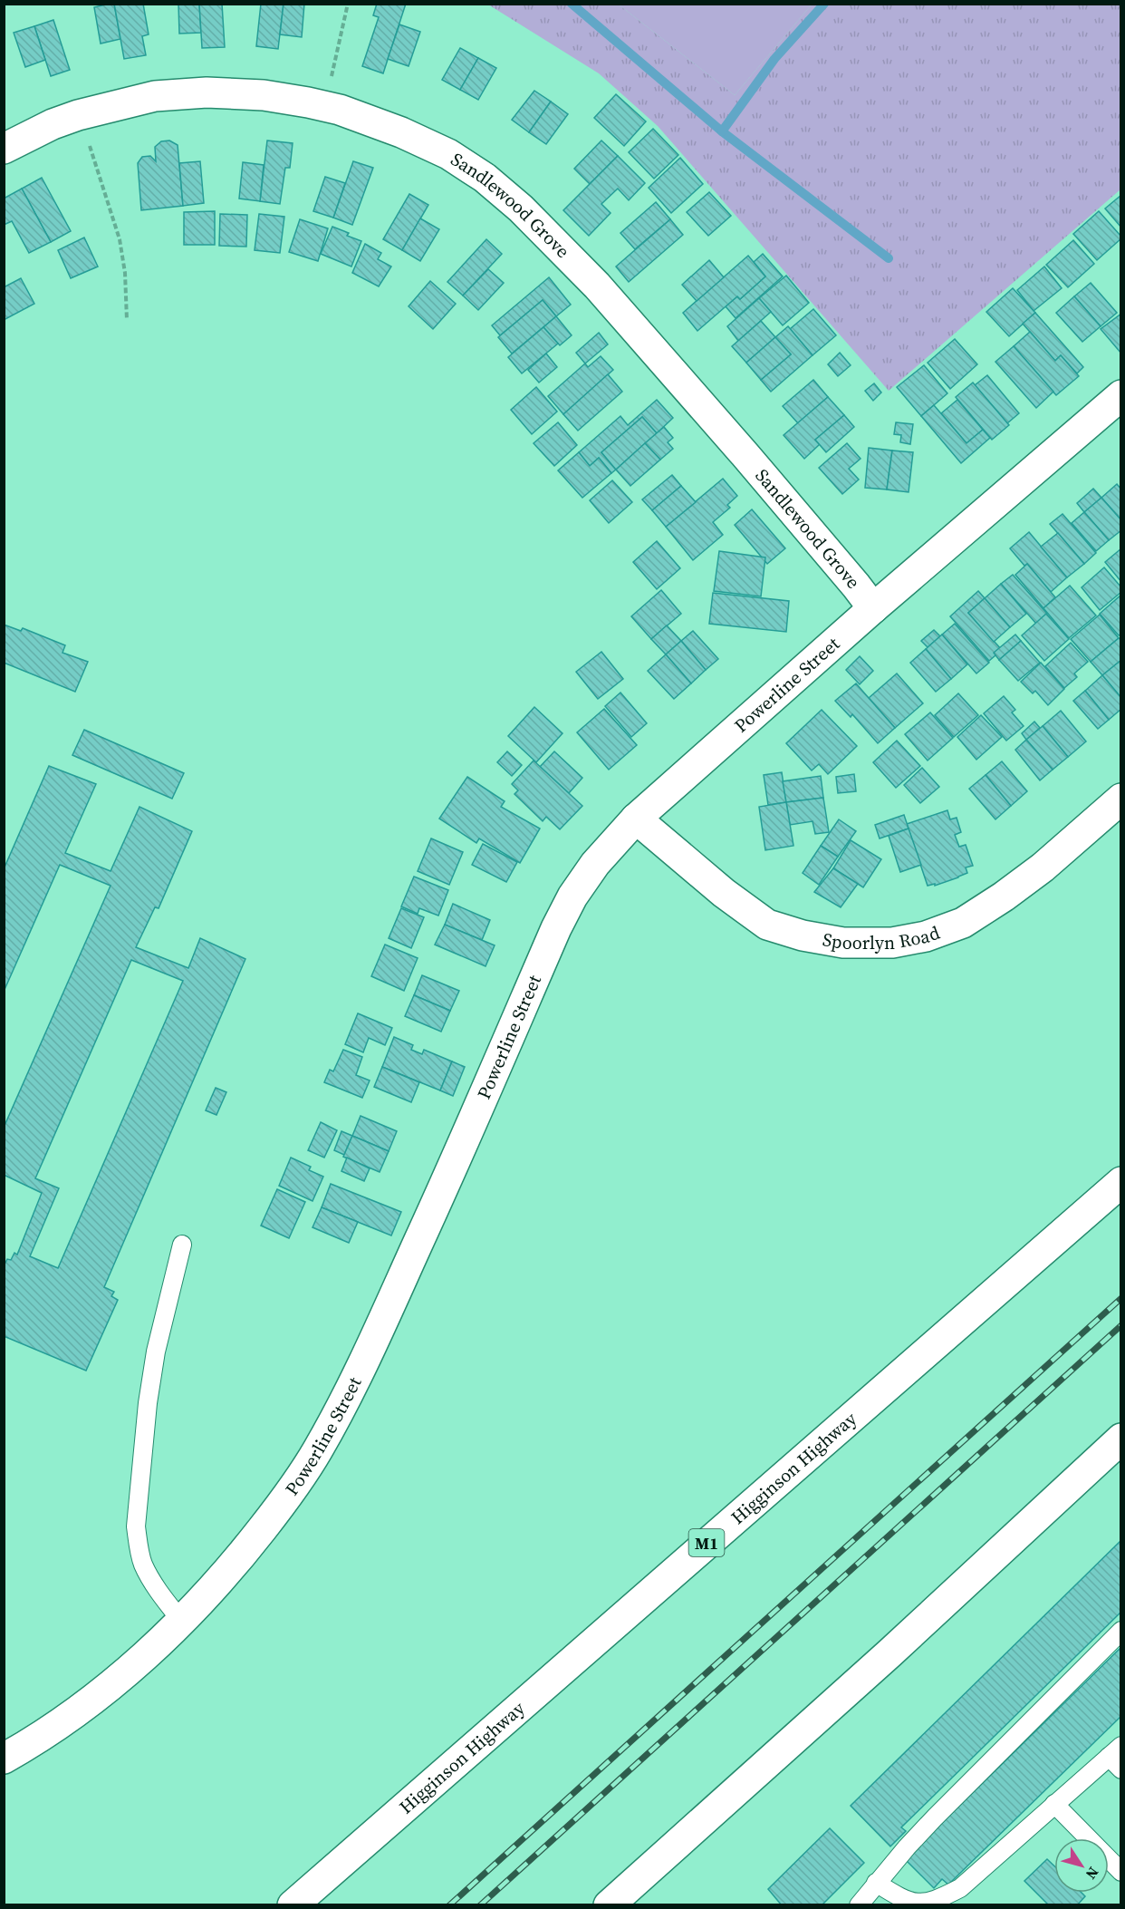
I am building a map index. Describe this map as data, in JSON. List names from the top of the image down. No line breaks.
{"streets":{"main road":["Sandlewood Grove","Powerline Street","Spoorlyn Road","Higginson Highway","M1"]},"crossings":[["Sandlewood Grove","Powerline Street"],["Powerline Street","Spoorlyn Road"]],"north":"bottom right"}
